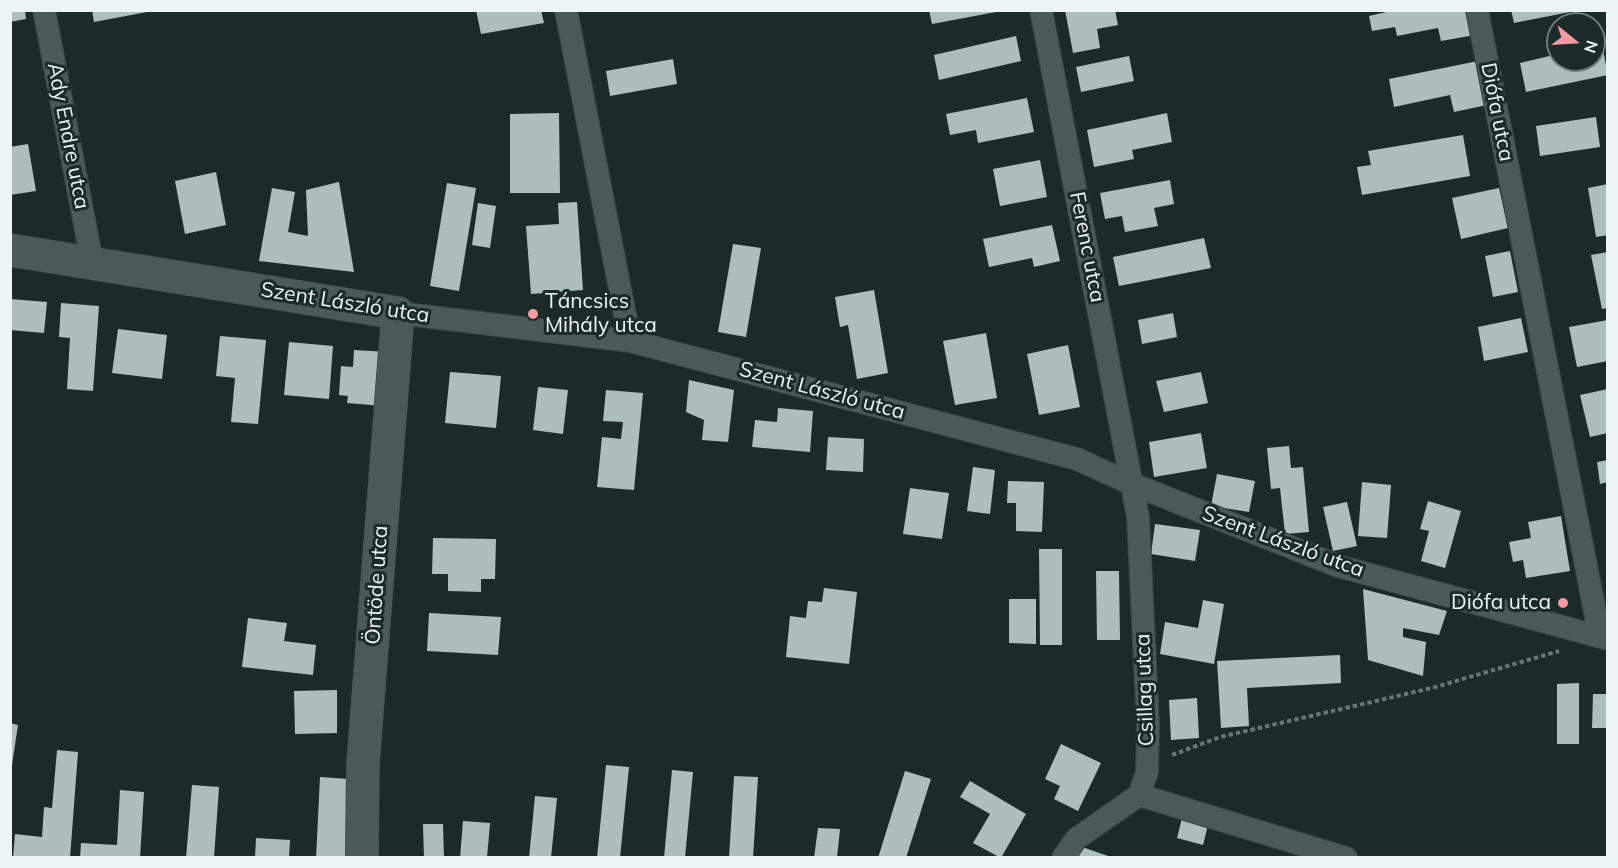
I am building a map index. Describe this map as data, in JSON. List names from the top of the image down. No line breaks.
{"streets":{"street":["Diófa utca","Ady Endre utca","Ferenc utca","Szent László utca","Öntöde utca","Csillag utca"]},"crossings":[["Diófa utca","Szent László utca"],["Ady Endre utca","Szent László utca"],["Ferenc utca","Szent László utca"],["Ferenc utca","Csillag utca"],["Szent László utca","Öntöde utca"],["Szent László utca","Csillag utca"]],"places":["Táncsics Mihály utca","Diófa utca"],"north":"right"}
